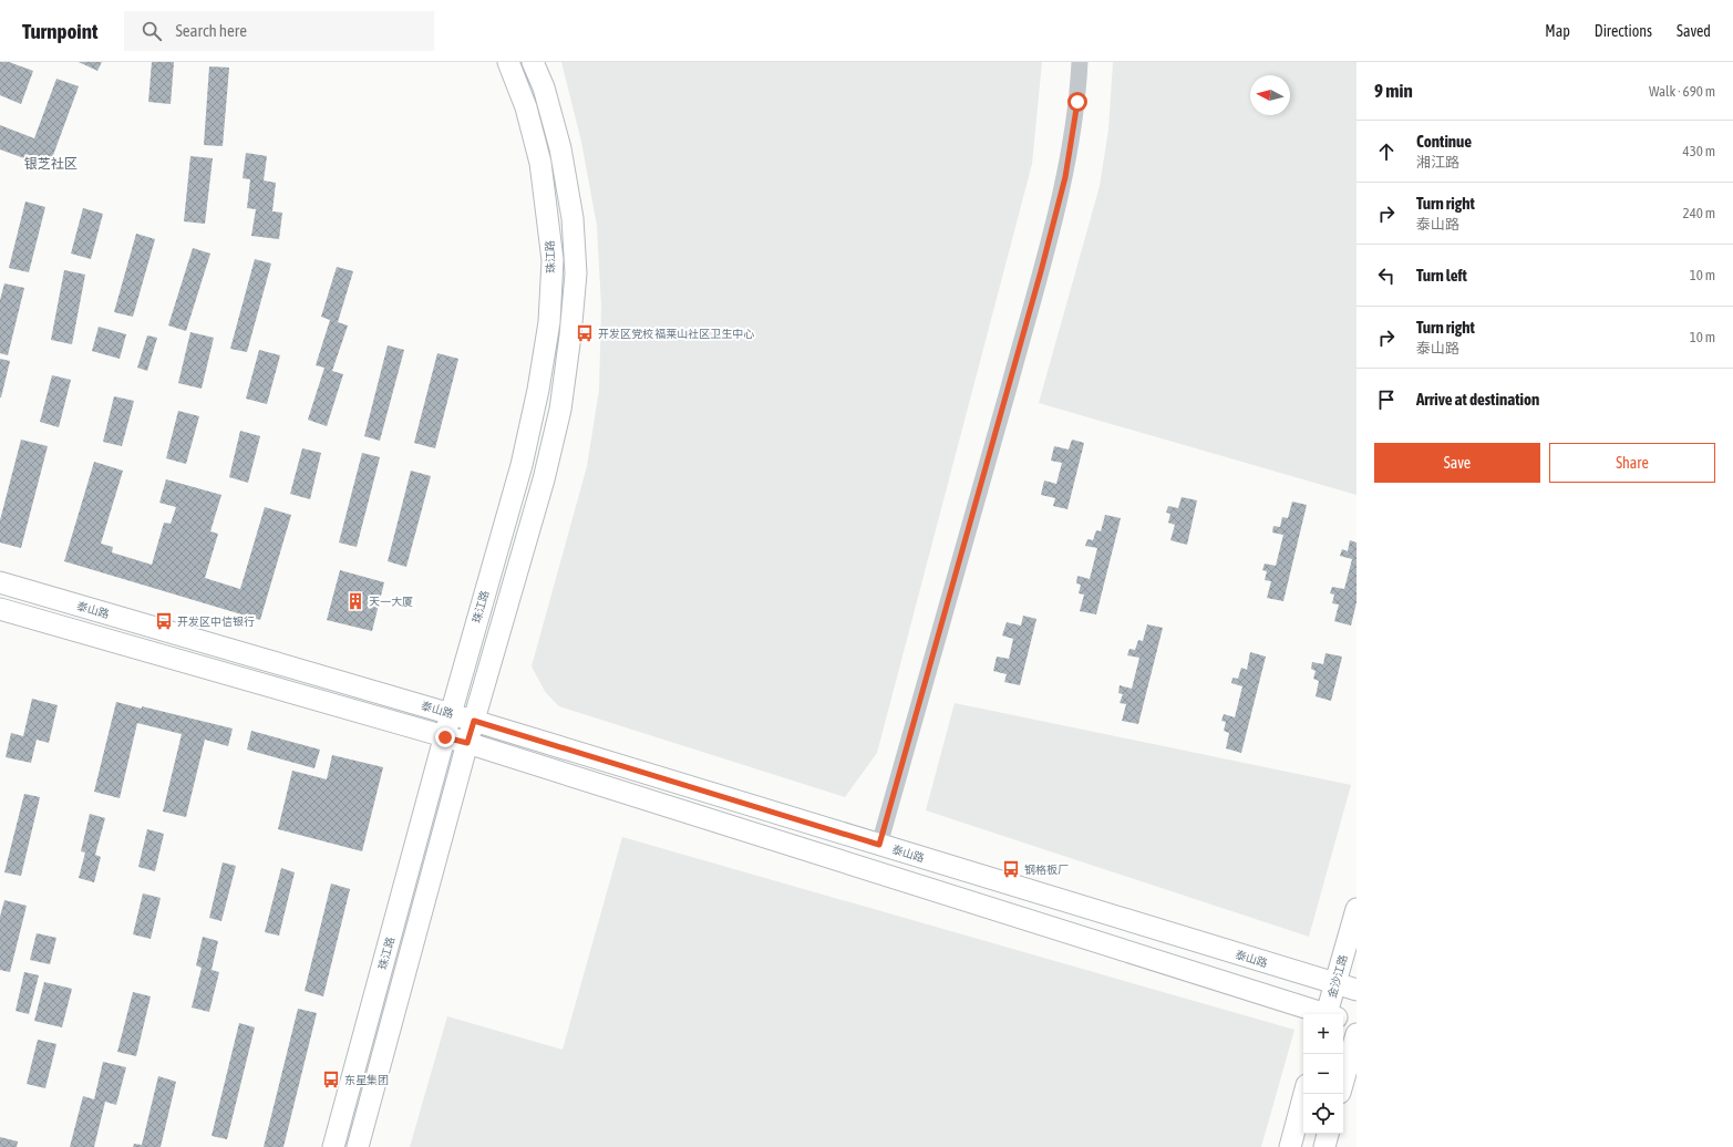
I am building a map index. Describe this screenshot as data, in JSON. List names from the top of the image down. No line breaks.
{"streets":{"main road":["珠江路","泰山路","金沙江路"]},"crossings":[["珠江路","泰山路"],["泰山路","金沙江路"]],"districts":["银芝社区"],"places":{"bus stop":["开发区党校 福莱山社区卫生中心","开发区中信银行","钢格板厂","东星集团"],"building":["天一大厦"]},"north":"left","page":{"header":"Turnpoint","search":"Search here","nav":["Map","Directions","Saved"],"heading":["9 min","Walk · 690 m"],"list":[["Continue","湘江路","430 m"],["Turn right","泰山路","240 m"],["Turn left","10 m"],["Turn right","泰山路","10 m"],"Arrive at destination"],"buttons":["Save","Share"],"map_buttons":["+","−"]}}
